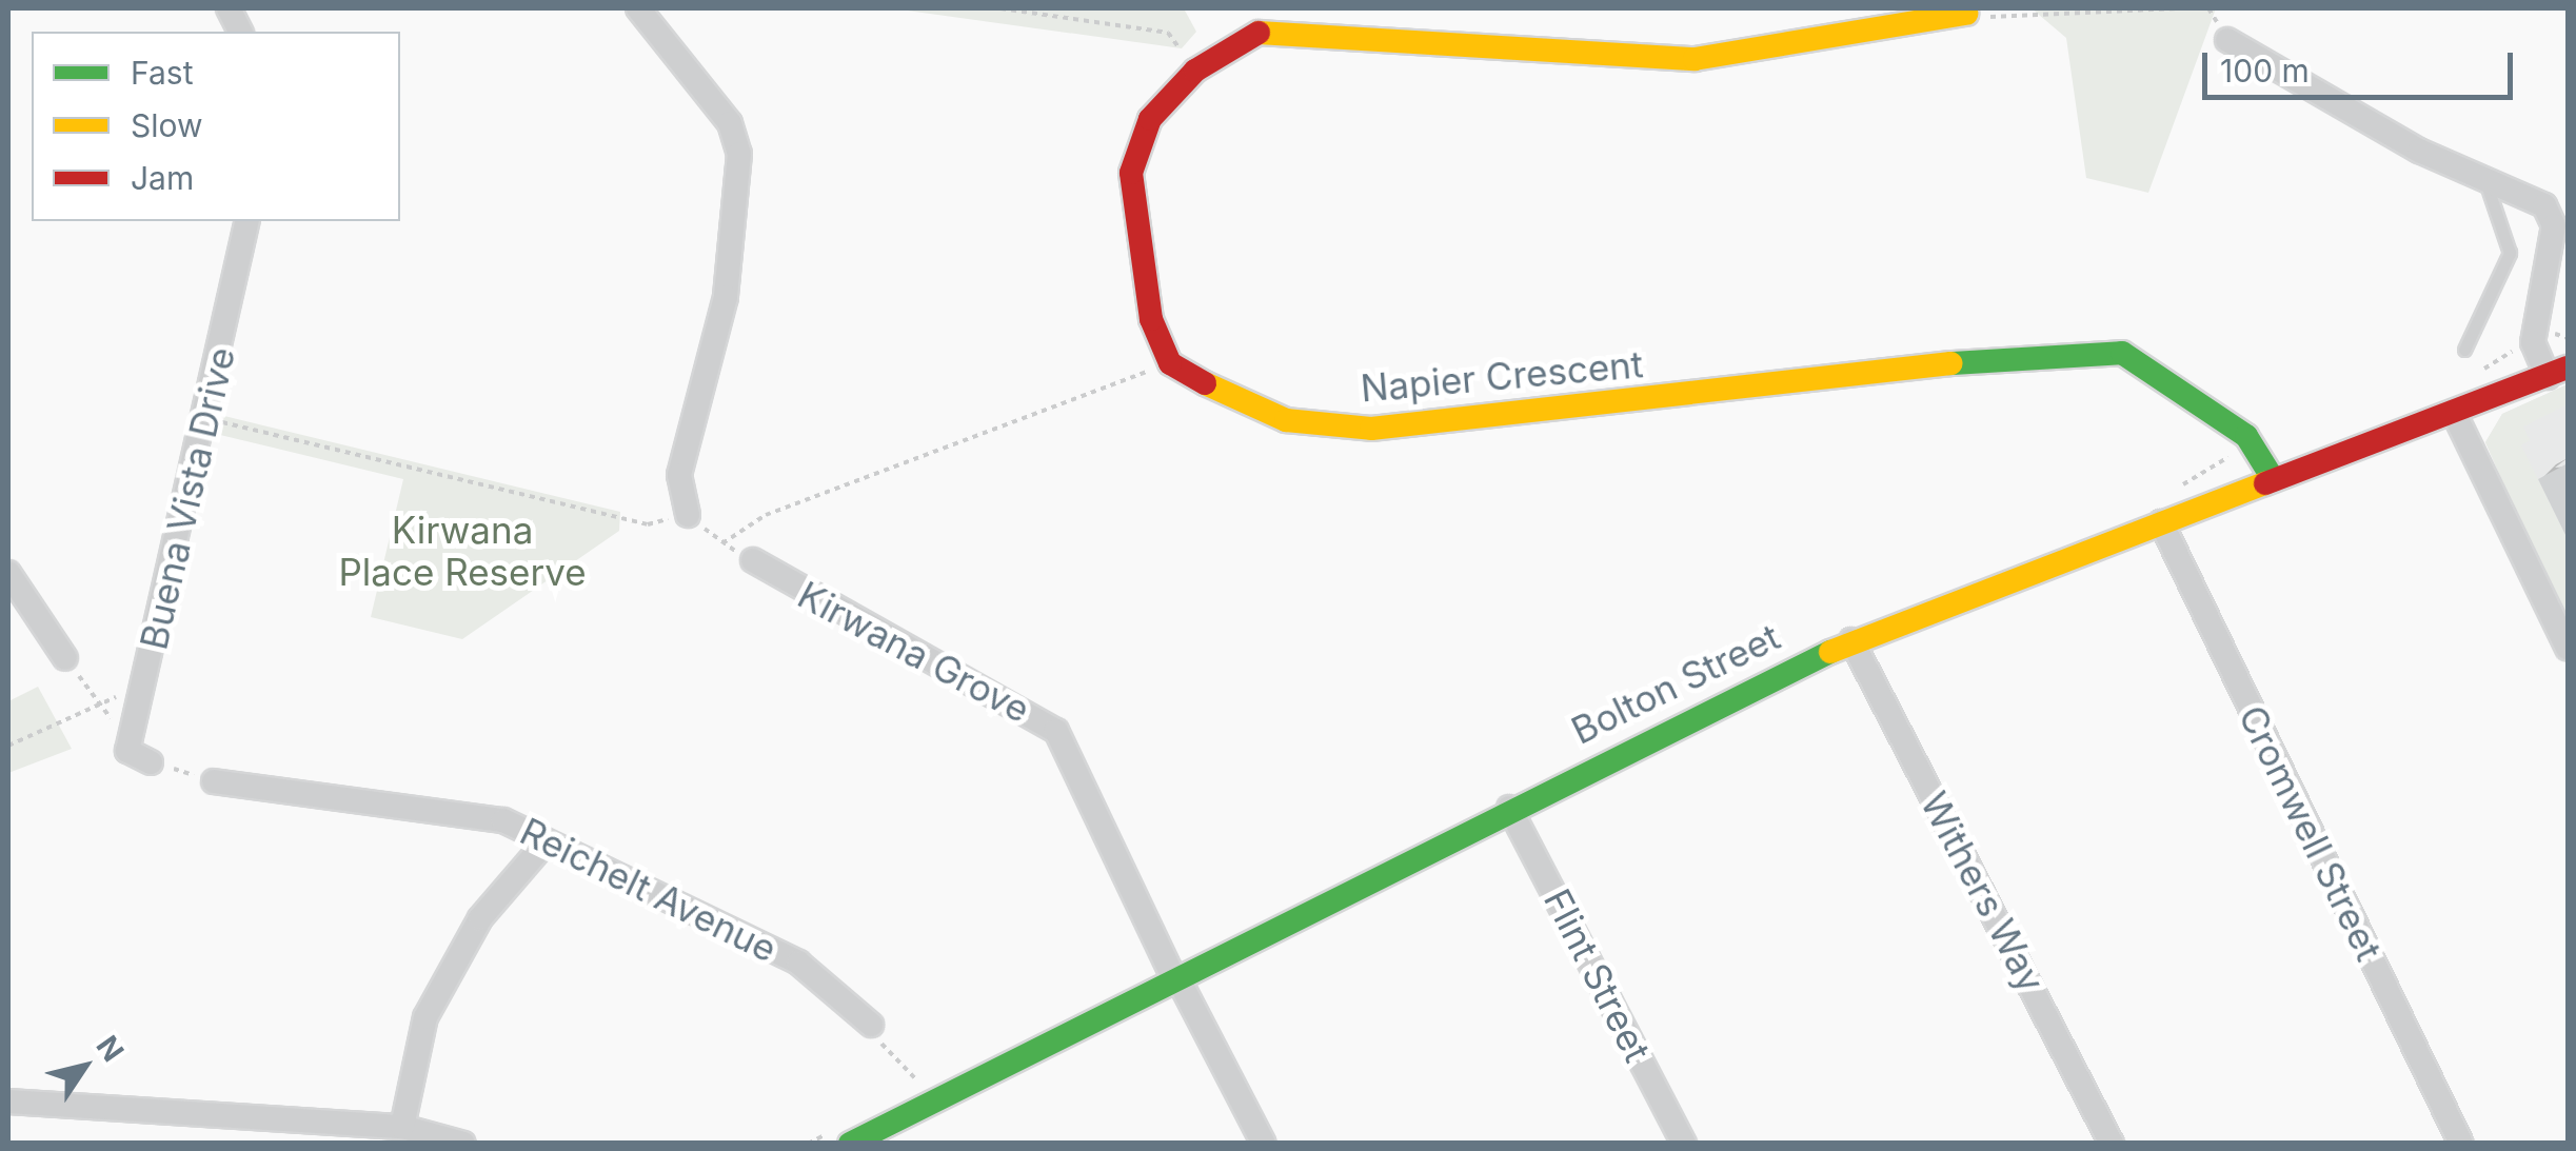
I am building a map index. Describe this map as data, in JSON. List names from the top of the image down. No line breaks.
{"streets":{"street":["Napier Crescent","Buena Vista Drive","Kirwana Grove","Bolton Street","Cromwell Street","Reichelt Avenue","Withers Way","Flint Street"]},"crossings":[["Napier Crescent","Bolton Street"],["Kirwana Grove","Bolton Street"],["Bolton Street","Cromwell Street"],["Bolton Street","Withers Way"],["Bolton Street","Flint Street"]],"parks":["Kirwana Place Reserve"],"legend":["Fast","Slow","Jam"],"scale_bar":"100 m","north":"top right"}
